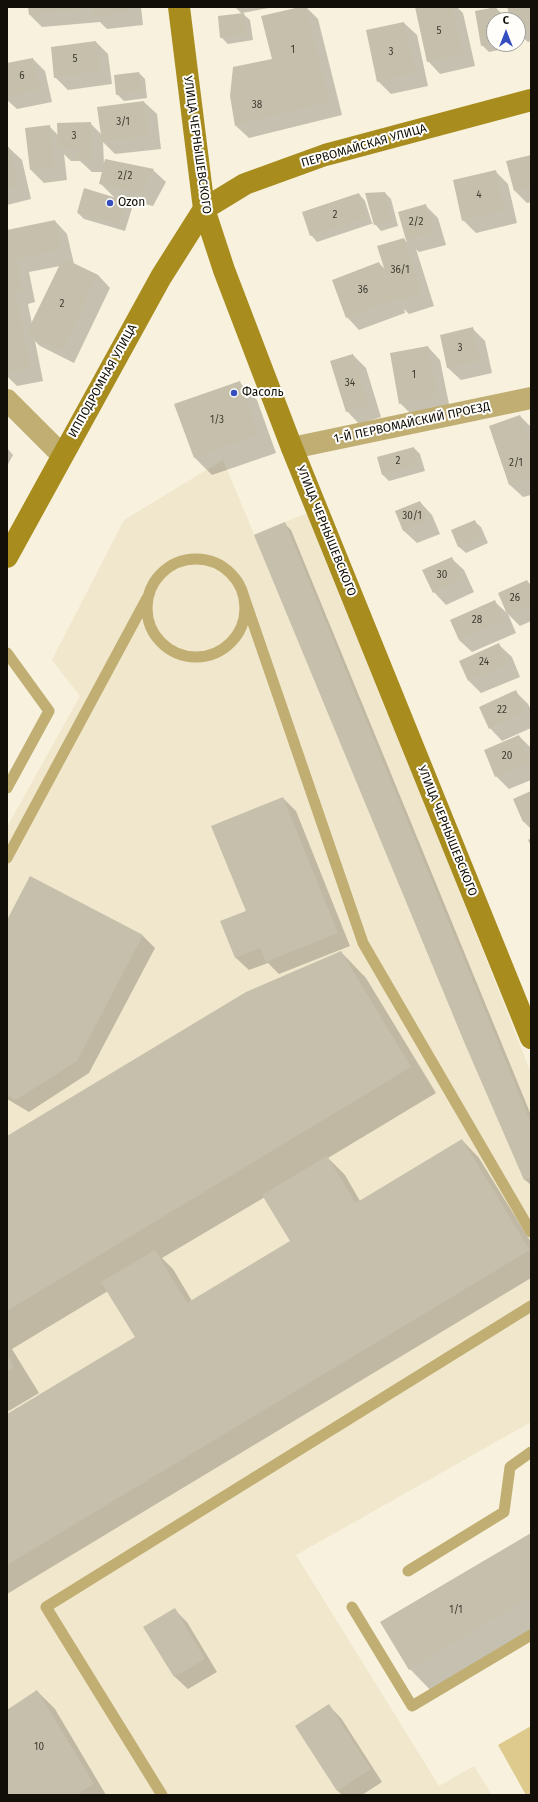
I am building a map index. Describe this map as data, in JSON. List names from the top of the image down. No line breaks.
{"streets":{"street":["УЛИЦА ЧЕРНЫШЕВСКОГО","ПЕРВОМАЙСКАЯ УЛИЦА","ИППОДРОМНАЯ УЛИЦА","1-Й ПЕРВОМАЙСКИЙ ПРОЕЗД"]},"crossings":[["УЛИЦА ЧЕРНЫШЕВСКОГО","ПЕРВОМАЙСКАЯ УЛИЦА"],["УЛИЦА ЧЕРНЫШЕВСКОГО","ИППОДРОМНАЯ УЛИЦА"],["УЛИЦА ЧЕРНЫШЕВСКОГО","1-Й ПЕРВОМАЙСКИЙ ПРОЕЗД"],["ПЕРВОМАЙСКАЯ УЛИЦА","ИППОДРОМНАЯ УЛИЦА"]],"places":["Ozon","Фасоль"],"house_numbers":["5","1","3","5","6","38","3/1","3","2/2","4","2","2/2","36/1","36","2","3","1","34","1/3","2","2/1","30/1","30","26","28","24","22","20","1/1","10"],"north":"top"}
